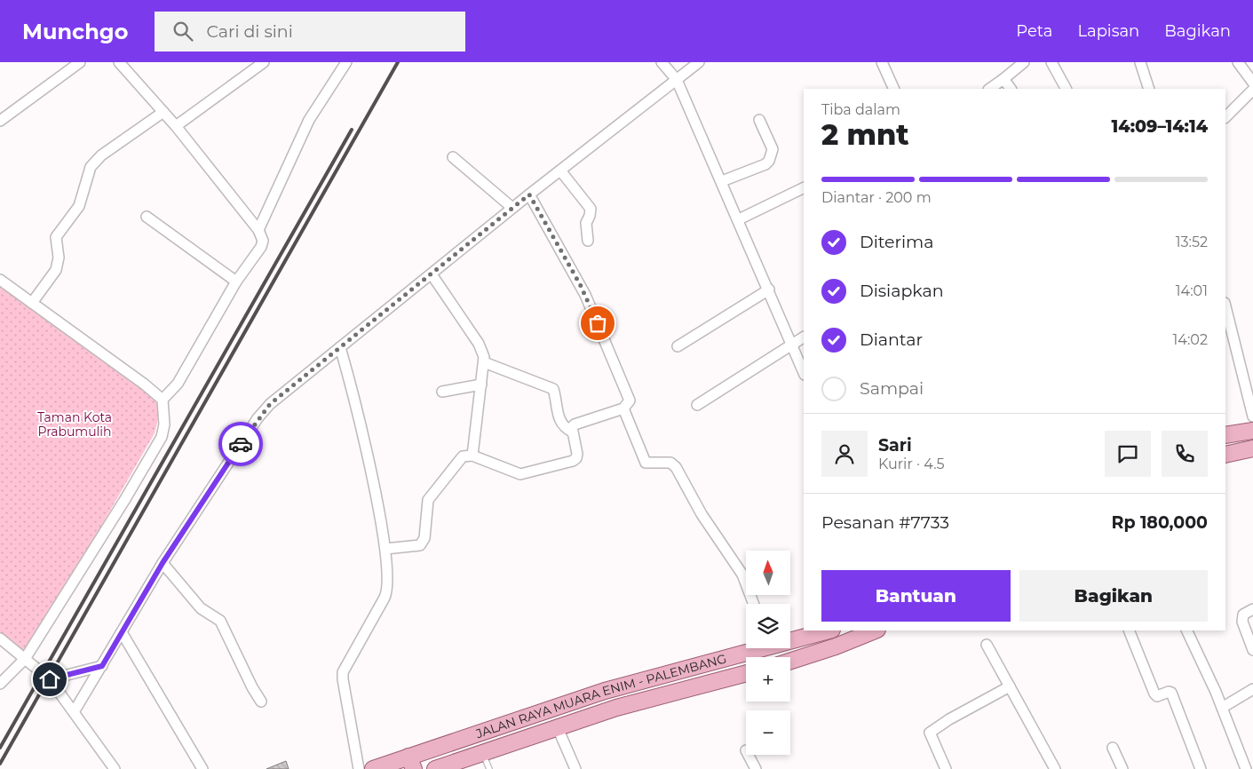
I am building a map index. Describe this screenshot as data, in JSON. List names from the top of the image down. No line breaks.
{"streets":{"main road":["JALAN RAYA MUARA ENIM - PALEMBANG"]},"parks":["Taman Kota Prabumulih"],"north":"top","page":{"header":"Munchgo","search":"Cari di sini","nav":["Peta","Lapisan","Bagikan"],"heading":["2 mnt","Tiba dalam","14:09–14:14"],"panel":["Sari","Kurir · 4.5","Pesanan #7733","Rp 180,000"],"bar":"Diantar · 200 m","list":[["Diterima","13:52"],["Disiapkan","14:01"],["Diantar","14:02"],"Sampai"],"map_buttons":["+","−"],"buttons":["Bantuan","Bagikan"]}}
